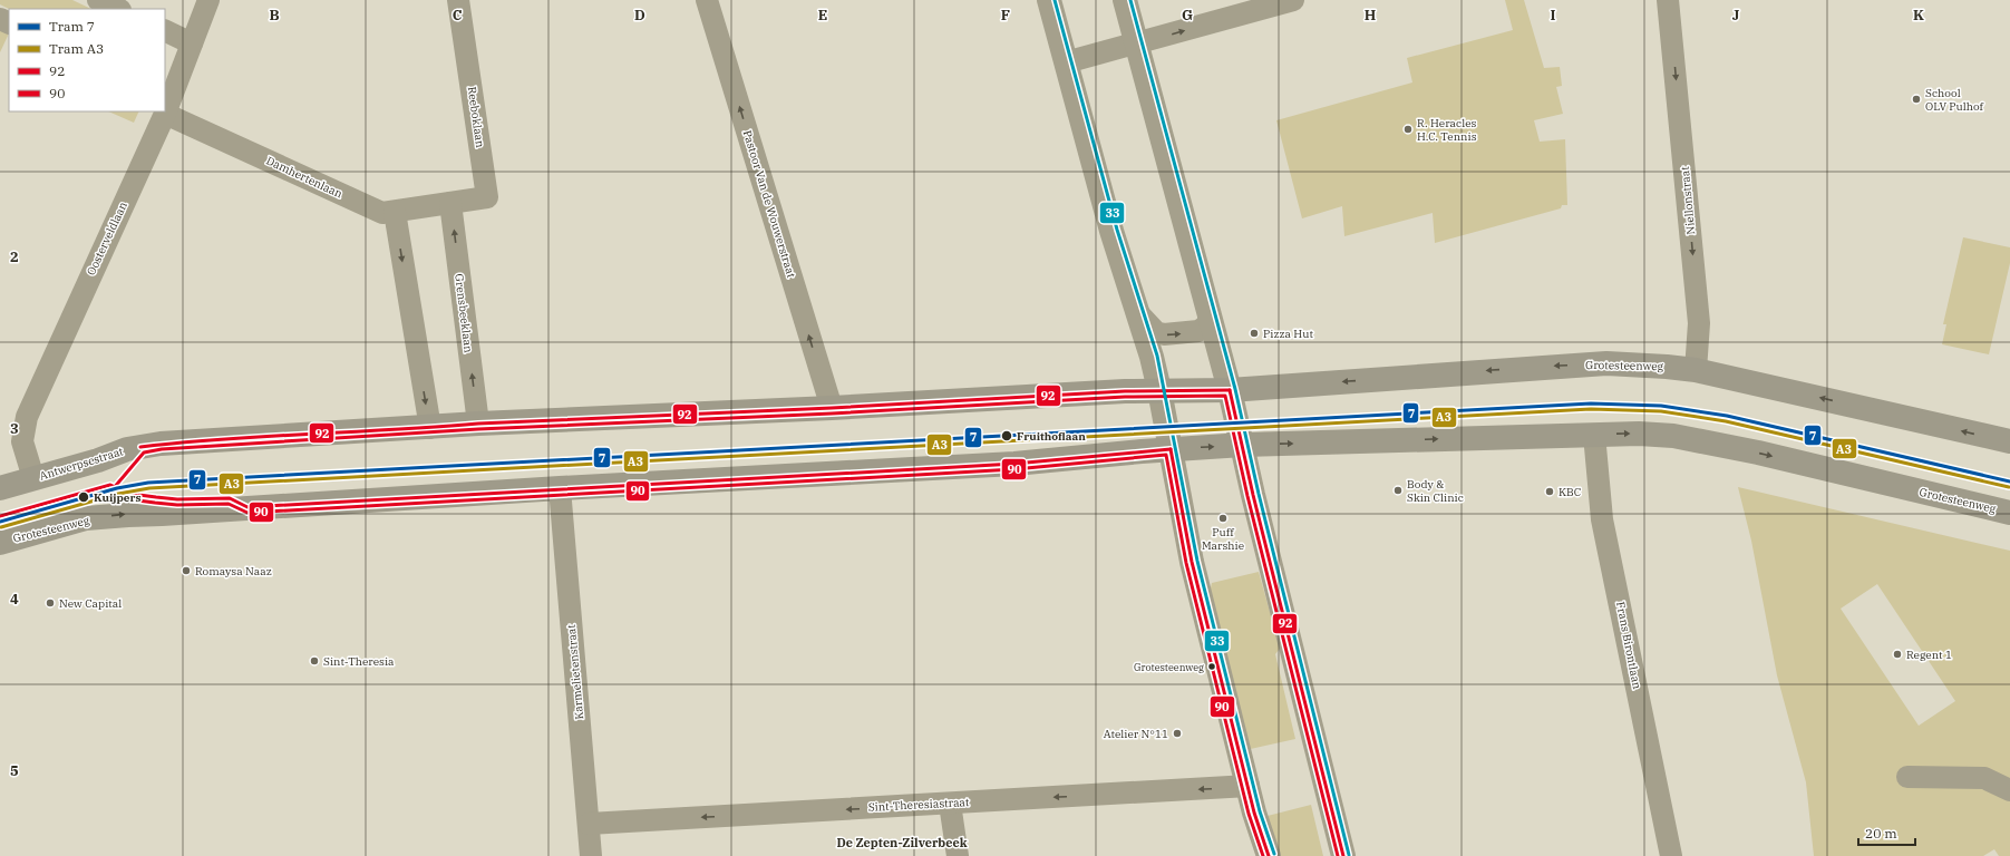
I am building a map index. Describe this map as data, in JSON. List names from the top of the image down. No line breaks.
{"streets":{"main road":["Grotesteenweg","Antwerpsestraat"],"street":["Reeboklaan","Damhertenlaan","Niellonstraat","Pastoor Van de Wouwerstraat","Oosterveldlaan","Grensbeeklaan","Frans Birontlaan","Karmelietenstraat","Sint-Theresiastraat"]},"crossings":[["Reeboklaan","Damhertenlaan"],["Reeboklaan","Grensbeeklaan"],["Damhertenlaan","Oosterveldlaan"],["Damhertenlaan","Grensbeeklaan"],["Niellonstraat","Grotesteenweg"],["Oosterveldlaan","Antwerpsestraat"],["Grotesteenweg","Frans Birontlaan"],["Grotesteenweg","Karmelietenstraat"],["Karmelietenstraat","Sint-Theresiastraat"]],"one_way":["Niellonstraat","Pastoor Van de Wouwerstraat","Sint-Theresiastraat"],"districts":["De Zepten-Zilverbeek"],"places":["School OLV Pulhof","R. Heracles H.C. Tennis","Pizza Hut","Fruithoflaan","Body & Skin Clinic","KBC","Kuijpers","Puff Marshie","Romaysa Naaz","New Capital","Regent 1","Sint-Theresia","Grotesteenweg","Atelier N°11"],"lines":["transit line 33","transit line 92","transit line 90","tram line 7","tram line A3"],"legend":["Tram 7","Tram A3","92","90"],"scale_bar":"20 m","grid":{"columns":["B","C","D","E","F","G","H","I","J","K"],"rows":["2","3","4","5"]}}
